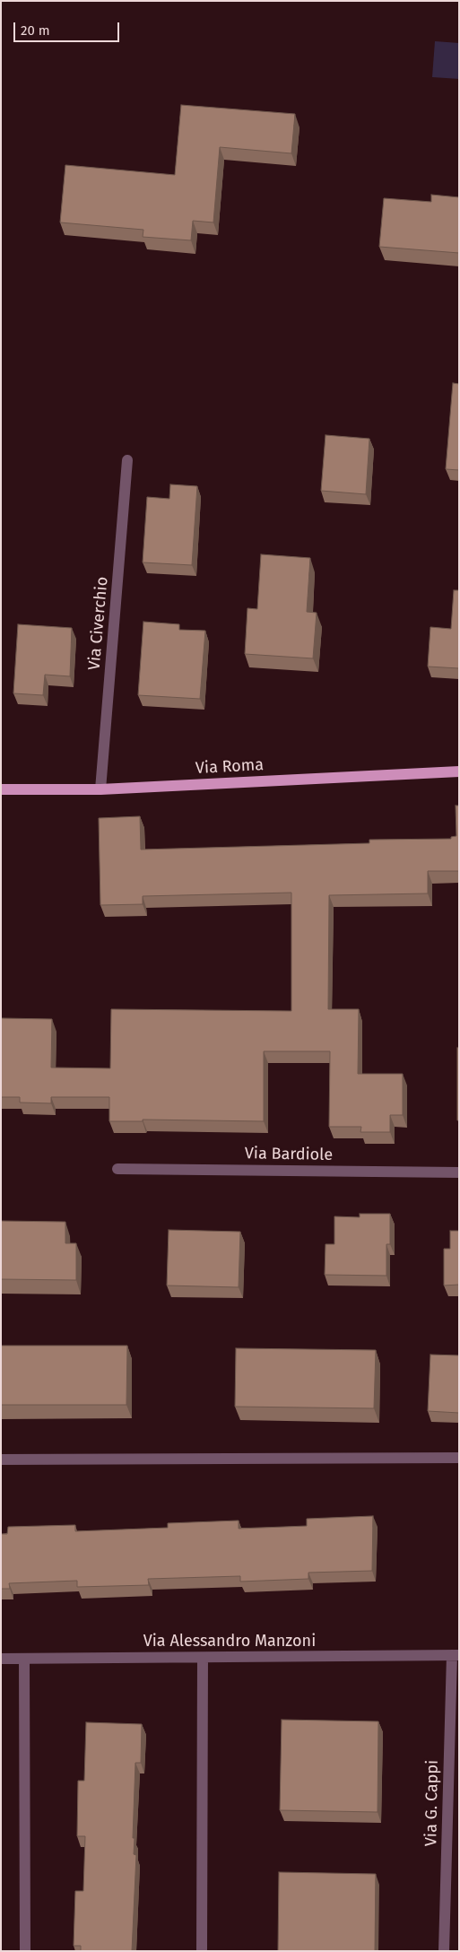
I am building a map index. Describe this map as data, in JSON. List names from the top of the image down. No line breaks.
{"streets":{"main road":["Via Roma"],"street":["Via Civerchio","Via Bardiole","Via Alessandro Manzoni","Via G. Cappi"]},"crossings":[["Via Civerchio","Via Roma"],["Via Alessandro Manzoni","Via G. Cappi"]],"scale_bar":"20 m"}
